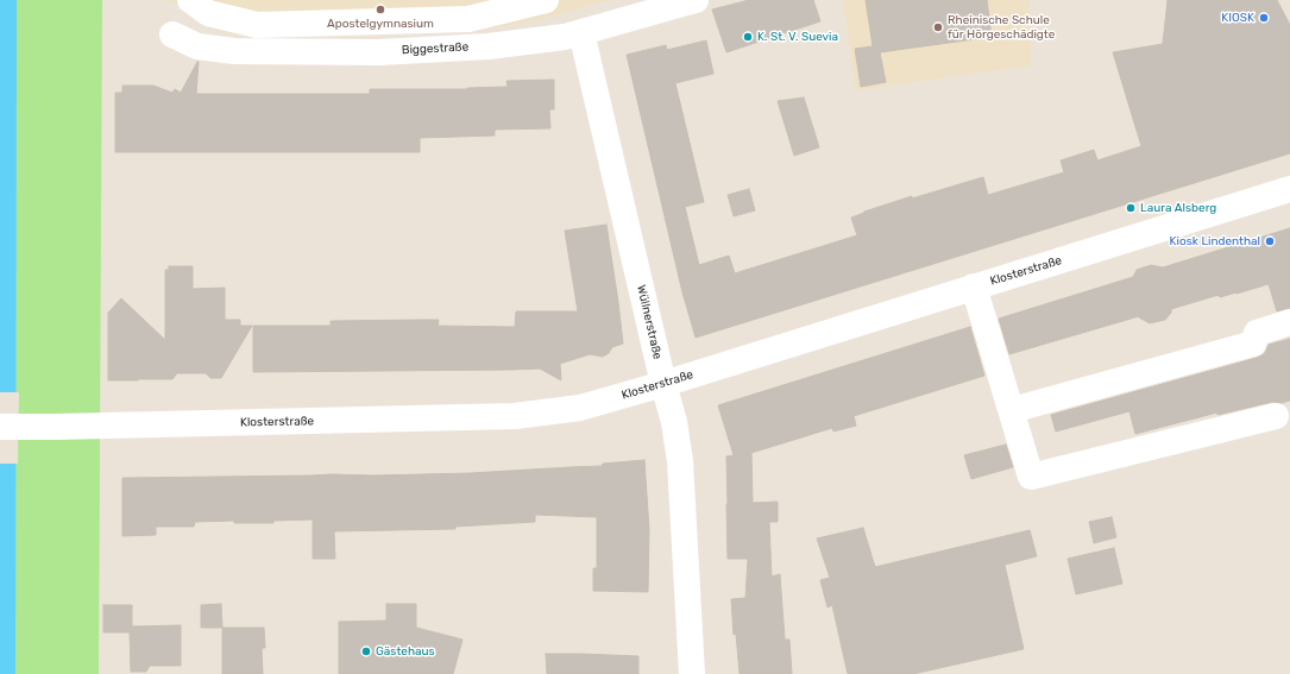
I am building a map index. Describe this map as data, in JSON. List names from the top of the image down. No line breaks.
{"streets":{"street":["Biggestraße","Klosterstraße","Wüllnerstraße"]},"crossings":[["Biggestraße","Wüllnerstraße"],["Klosterstraße","Wüllnerstraße"]],"places":["Apostelgymnasium","KIOSK","Rheinische Schule für Hörgeschädigte","K. St. V. Suevia","Laura Alsberg","Kiosk Lindenthal","Gästehaus"]}
